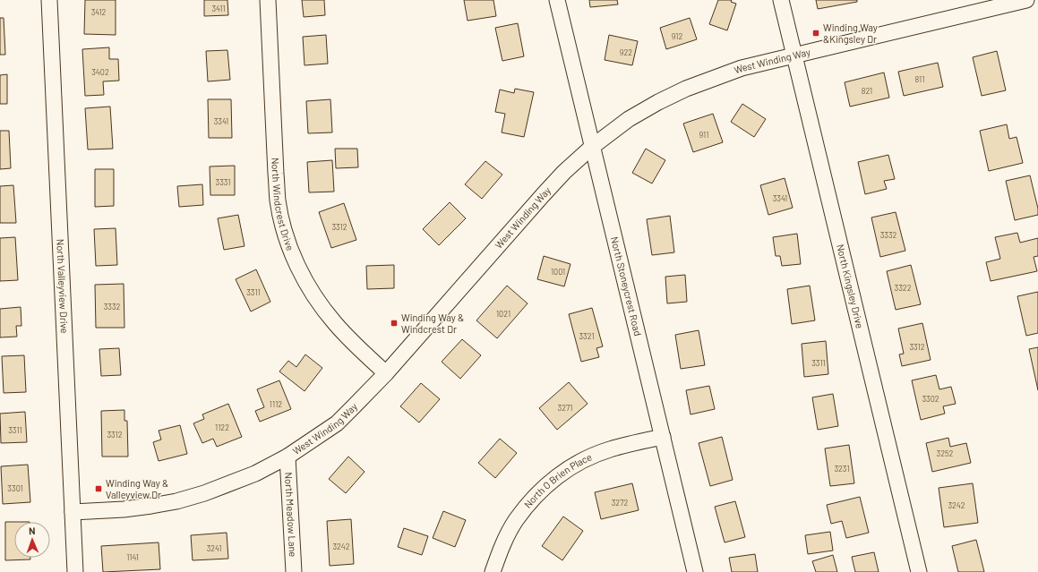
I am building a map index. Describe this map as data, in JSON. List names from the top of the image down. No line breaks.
{"streets":{"street":["West Winding Way","North Windcrest Drive","North Stoneycrest Road","North Kingsley Drive","North Valleyview Drive","North O Brien Place","North Meadow Lane"]},"crossings":[["West Winding Way","North Windcrest Drive"],["West Winding Way","North Stoneycrest Road"],["West Winding Way","North Kingsley Drive"],["West Winding Way","North Valleyview Drive"],["West Winding Way","North Meadow Lane"],["North Stoneycrest Road","North O Brien Place"]],"places":{"transit":["Winding Way &Kingsley Dr","Winding Way & Windcrest Dr","Winding Way & Valleyview Dr"]},"house_numbers":["3411","3412","912","922","3402","811","821","3341","911","3331","3341","3312","3332","1001","3322","3311","3332","1021","3321","3312","3311","3302","1112","3271","1122","3311","3312","3252","3231","3301","3272","3242","3242","3241","1141"],"north":"top"}
